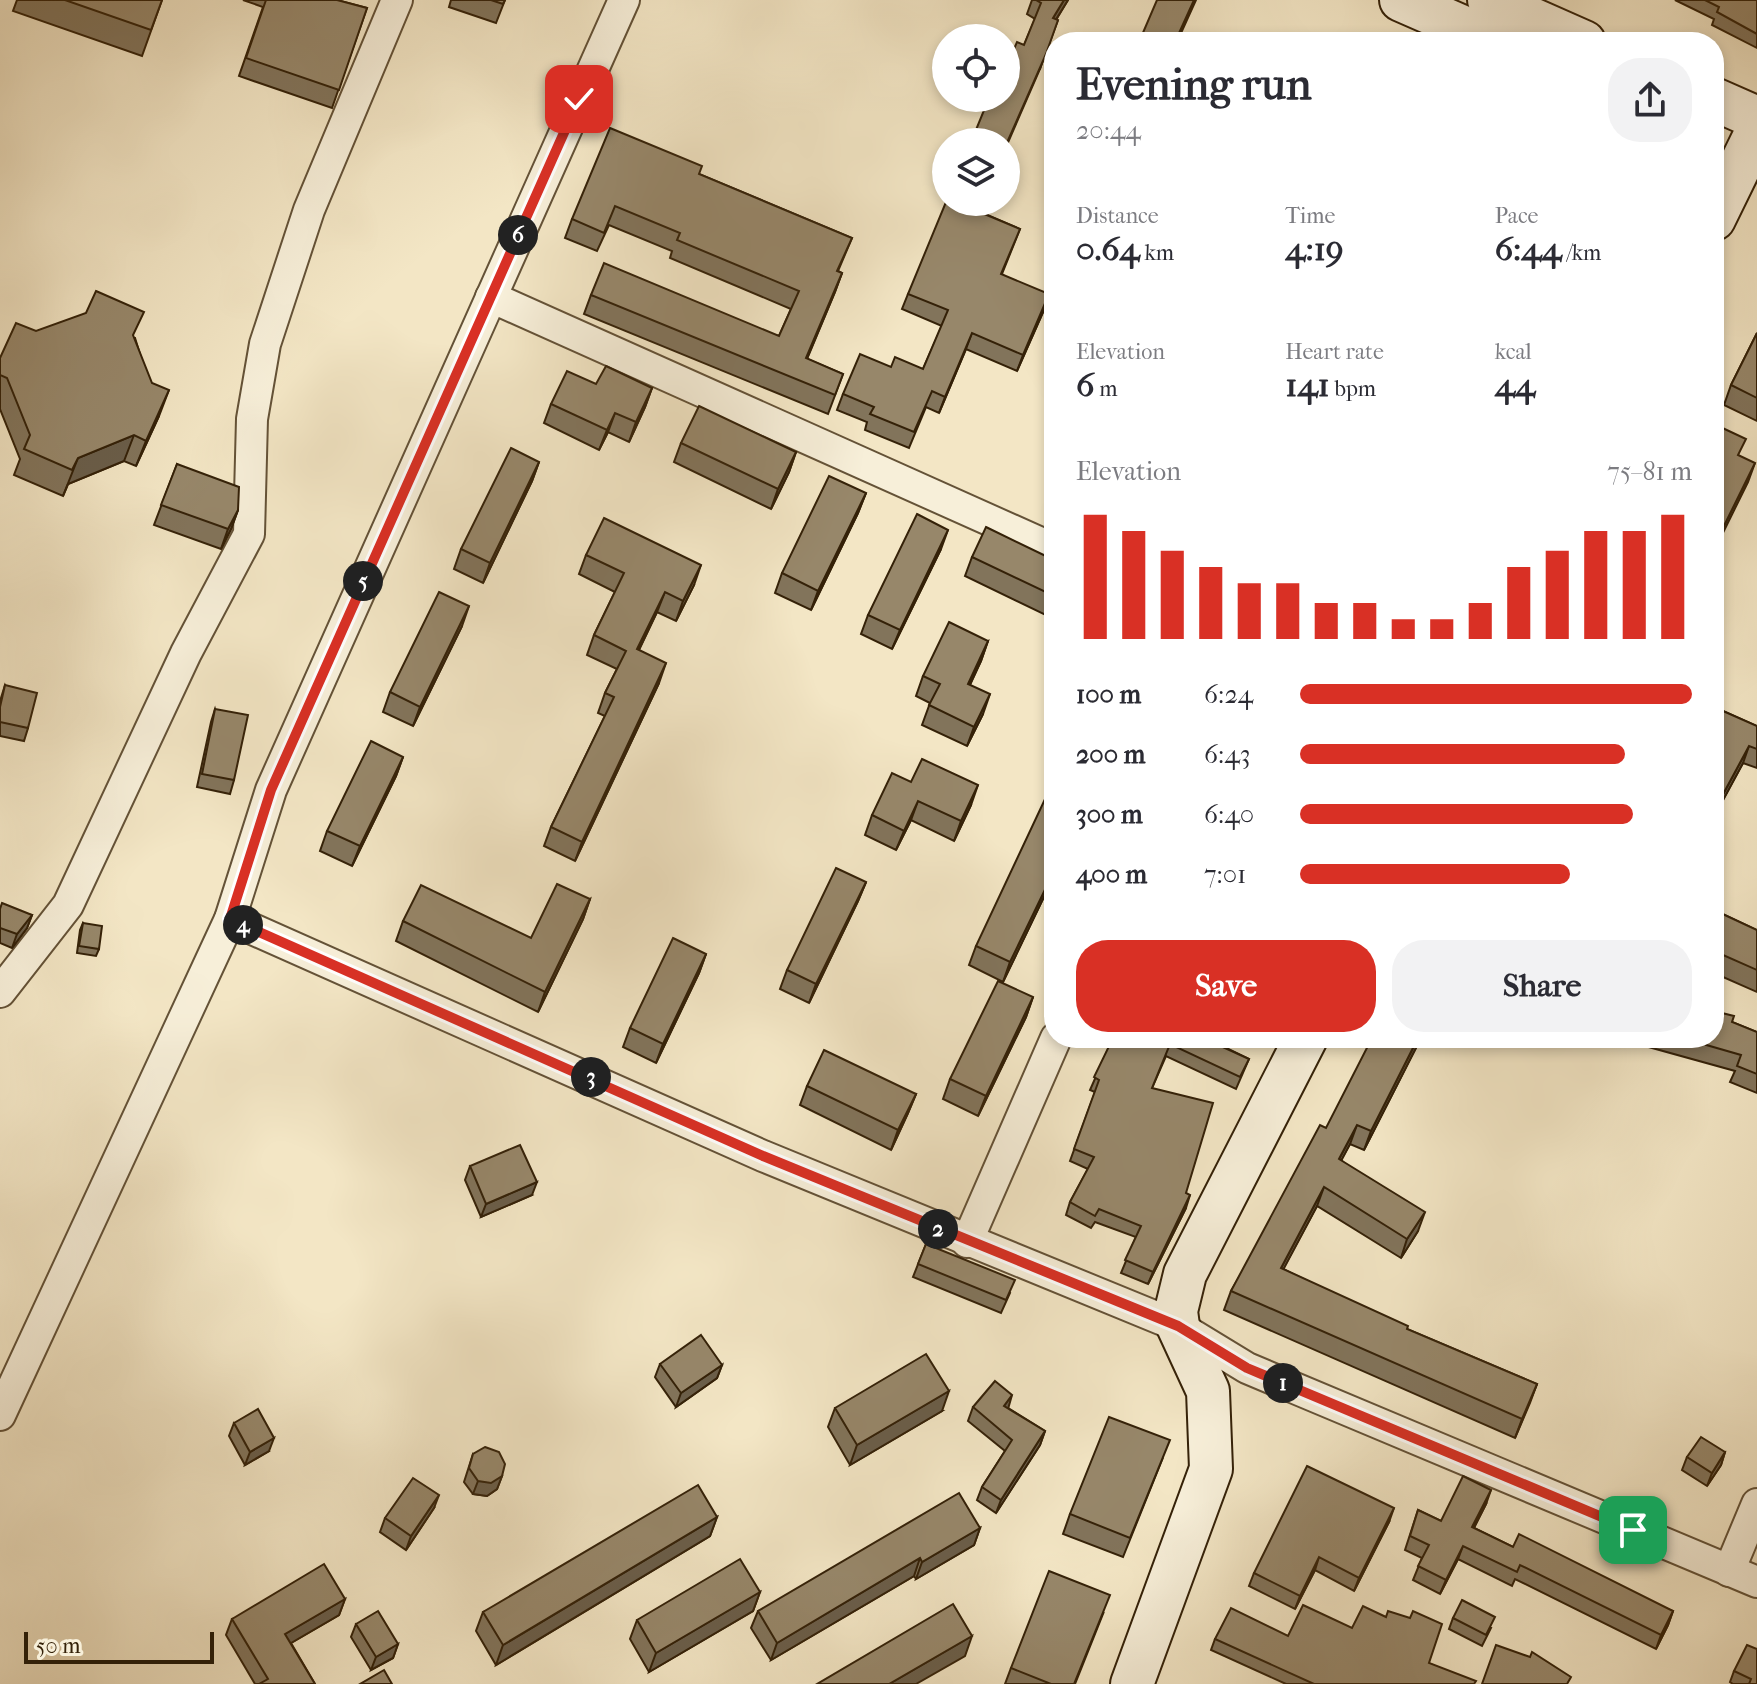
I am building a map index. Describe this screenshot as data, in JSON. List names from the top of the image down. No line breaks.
{"scale_bar":"50 m","page":{"heading":["Evening run","20:44"],"stats":[["Distance","0.64 km"],["Time","4:19"],["Pace","6:44 /km"],["Elevation","6 m"],["Heart rate","141 bpm"],["kcal","44"]],"pins":["6","5","4","3","2","1"],"chart":["Elevation","75–81 m"],"list":[{"name":"100 m","note":"6:24"},{"name":"200 m","note":"6:43"},{"name":"300 m","note":"6:40"},{"name":"400 m","note":"7:01"}],"buttons":["Save","Share"],"scale":"50 m"}}
